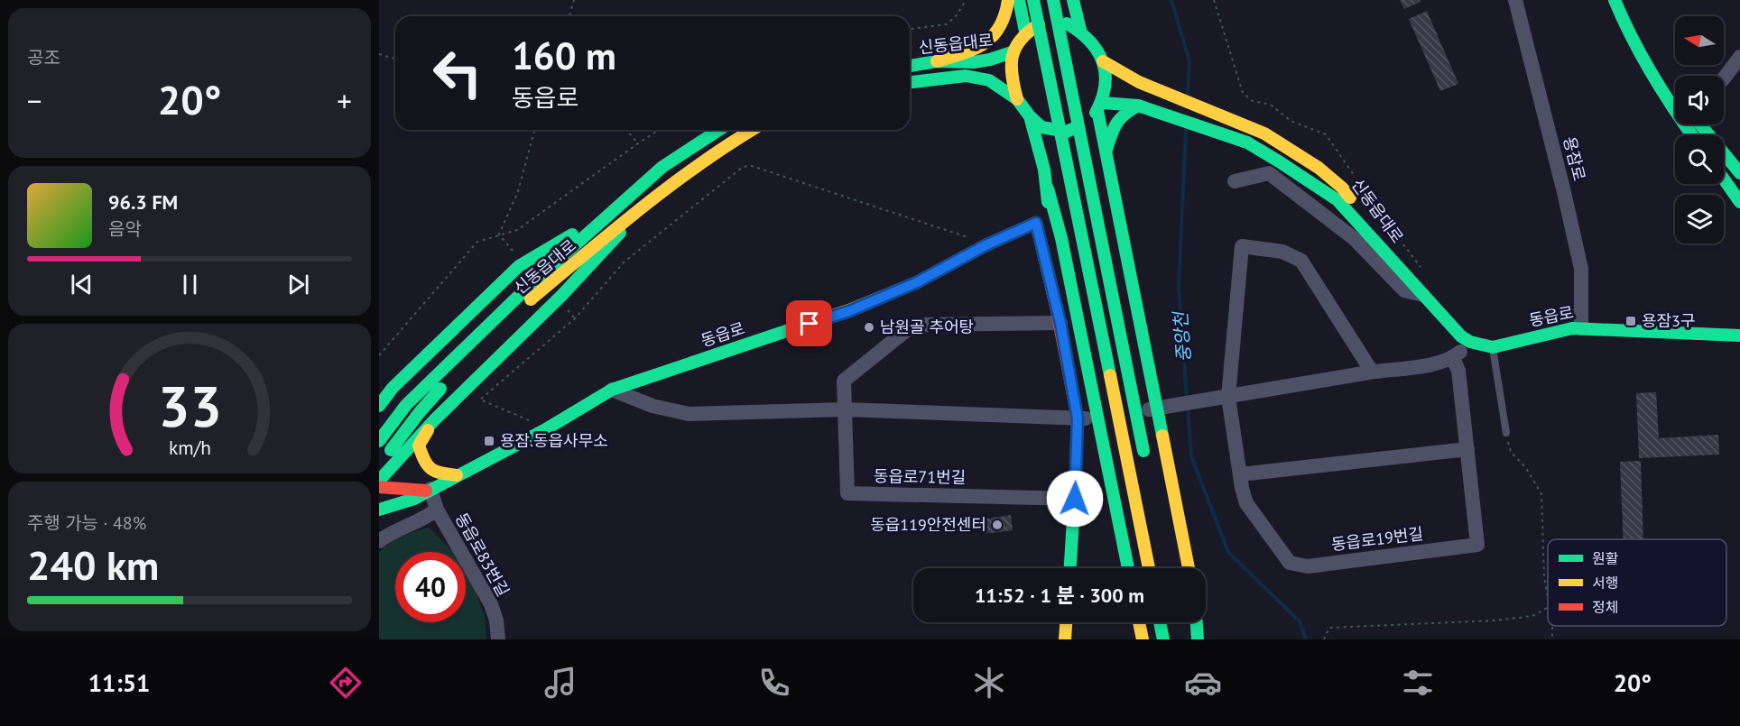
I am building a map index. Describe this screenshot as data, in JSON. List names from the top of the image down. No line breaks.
{"streets":{"main road":["신동읍대로","동읍로"],"street":["용잠로","동읍로71번길","동읍로19번길","동읍로83번길"]},"crossings":[["신동읍대로","동읍로"],["용잠로","동읍로"],["동읍로","동읍로83번길"]],"water":["중앙천"],"places":{"transit":["용잠3구","용잠.동읍사무소"],"other":["남원골 추어탕","동읍119안전센터"]},"legend":["원활","서행","정체"],"north":"left","page":{"tile":["공조",["주행 가능 · 48%","240 km"]],"turn":["160 m","동읍로"],"heat":["−","20°","+"],"song":["96.3 FM","음악"],"limit":"40","trip":"11:52 · 1 분 · 300 m","tabs":["11:51","20°"],"gauge":["33","km/h"]}}
